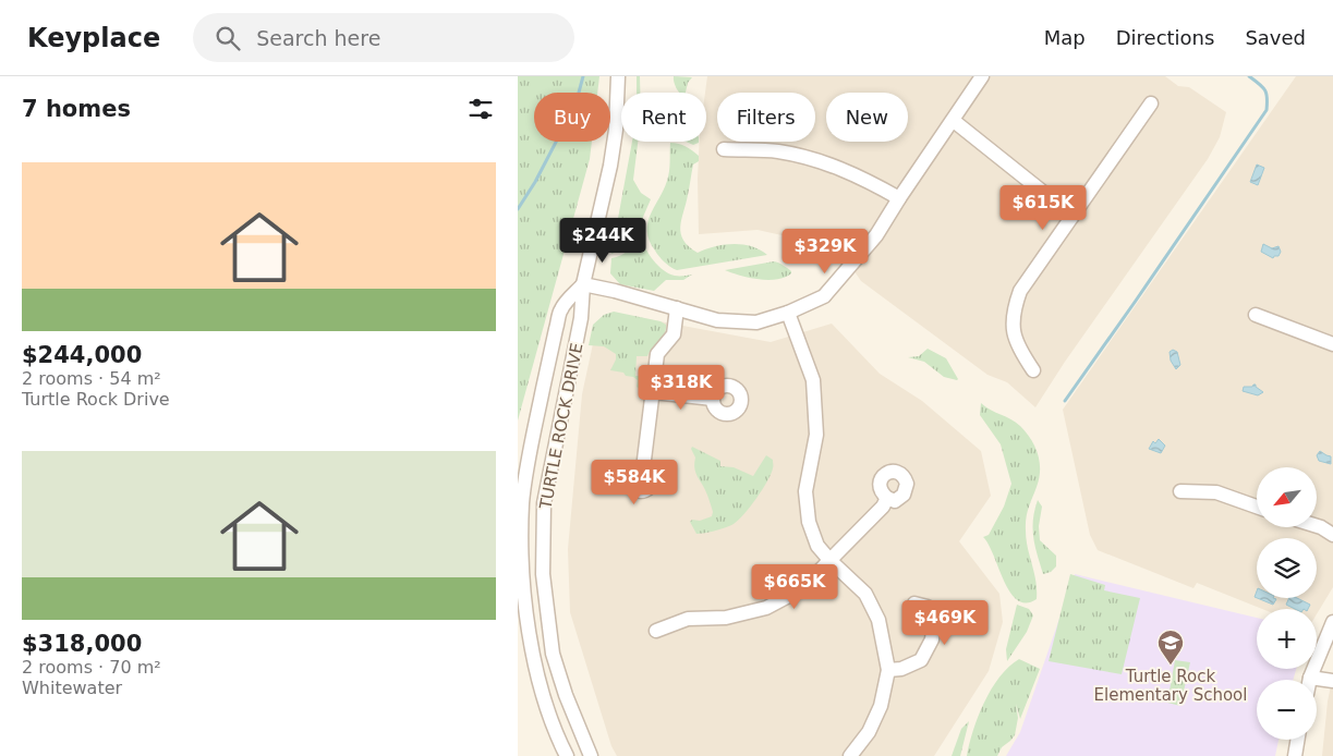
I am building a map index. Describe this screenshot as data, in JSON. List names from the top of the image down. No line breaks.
{"streets":{"street":["TURTLE ROCK DRIVE"]},"places":{"school or university":["Turtle Rock Elementary School"]},"north":"bottom left","page":{"header":"Keyplace","search":"Search here","nav":["Map","Directions","Saved"],"heading":"7 homes","chip":["Buy","Rent","Filters","New"],"list":[{"name":"$244,000","note":"2 rooms · 54 m² · Turtle Rock Drive"},{"name":"$318,000","note":"2 rooms · 70 m² · Whitewater"}],"price":["$615K","$244K","$329K","$318K","$584K","$665K","$469K"],"map_buttons":["+","−"]}}
